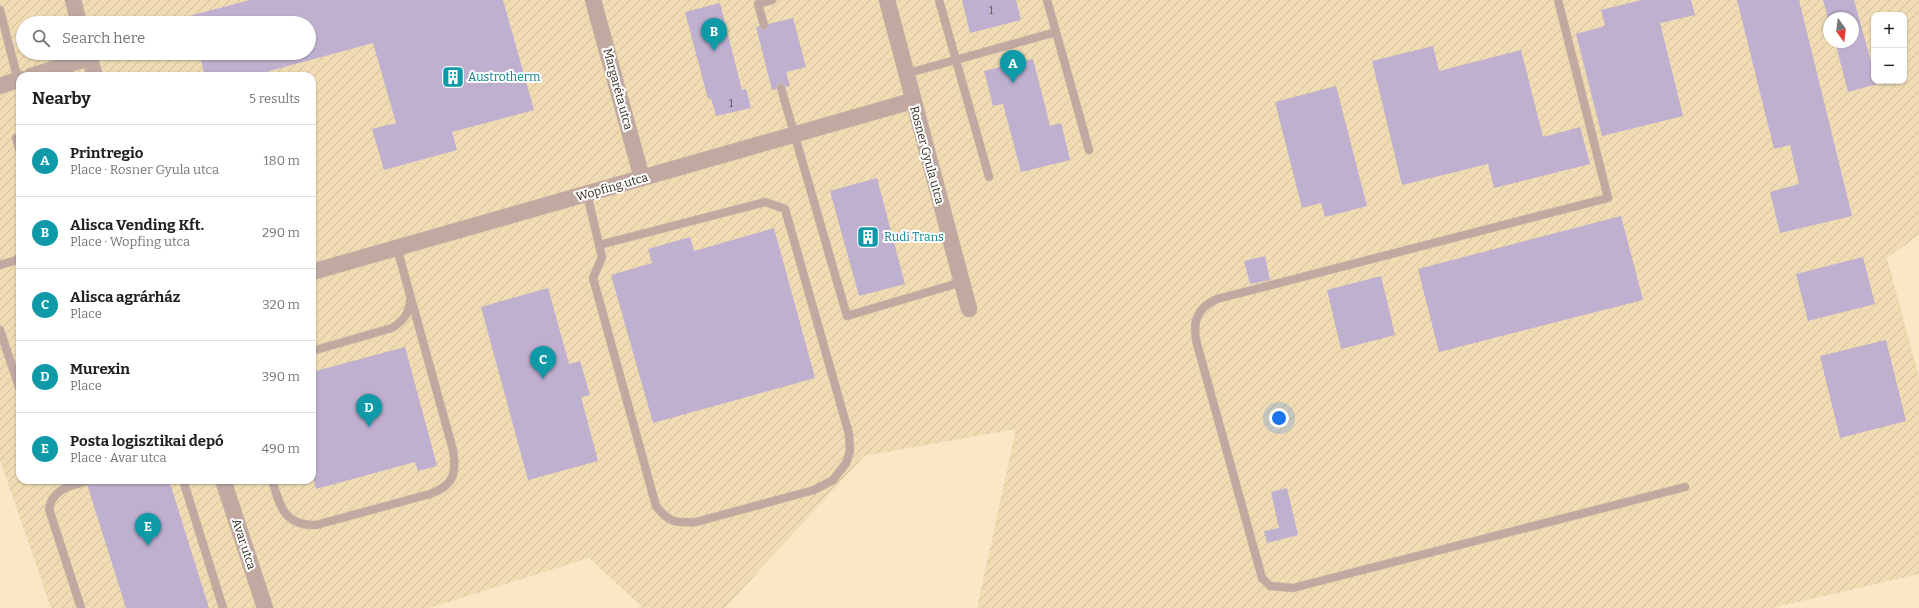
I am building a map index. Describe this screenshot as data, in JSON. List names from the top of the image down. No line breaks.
{"streets":{"street":["Margaréta utca","Rosner Gyula utca","Wopfing utca","Avar utca"]},"crossings":[["Margaréta utca","Wopfing utca"],["Rosner Gyula utca","Wopfing utca"]],"places":{"building":["Austrotherm","Rudi Trans"]},"house_numbers":["1","1"],"north":"bottom","page":{"map_buttons":["+","−"],"search":"Search here","pins":["B","A","C","D","E"],"heading":["Nearby","5 results"],"list":[{"mark":"A","name":"Printregio","note":"Place · Rosner Gyula utca","value":"180 m"},{"mark":"B","name":"Alisca Vending Kft.","note":"Place · Wopfing utca","value":"290 m"},{"mark":"C","name":"Alisca agrárház","note":"Place","value":"320 m"},{"mark":"D","name":"Murexin","note":"Place","value":"390 m"},{"mark":"E","name":"Posta logisztikai depó","note":"Place · Avar utca","value":"490 m"}]}}
